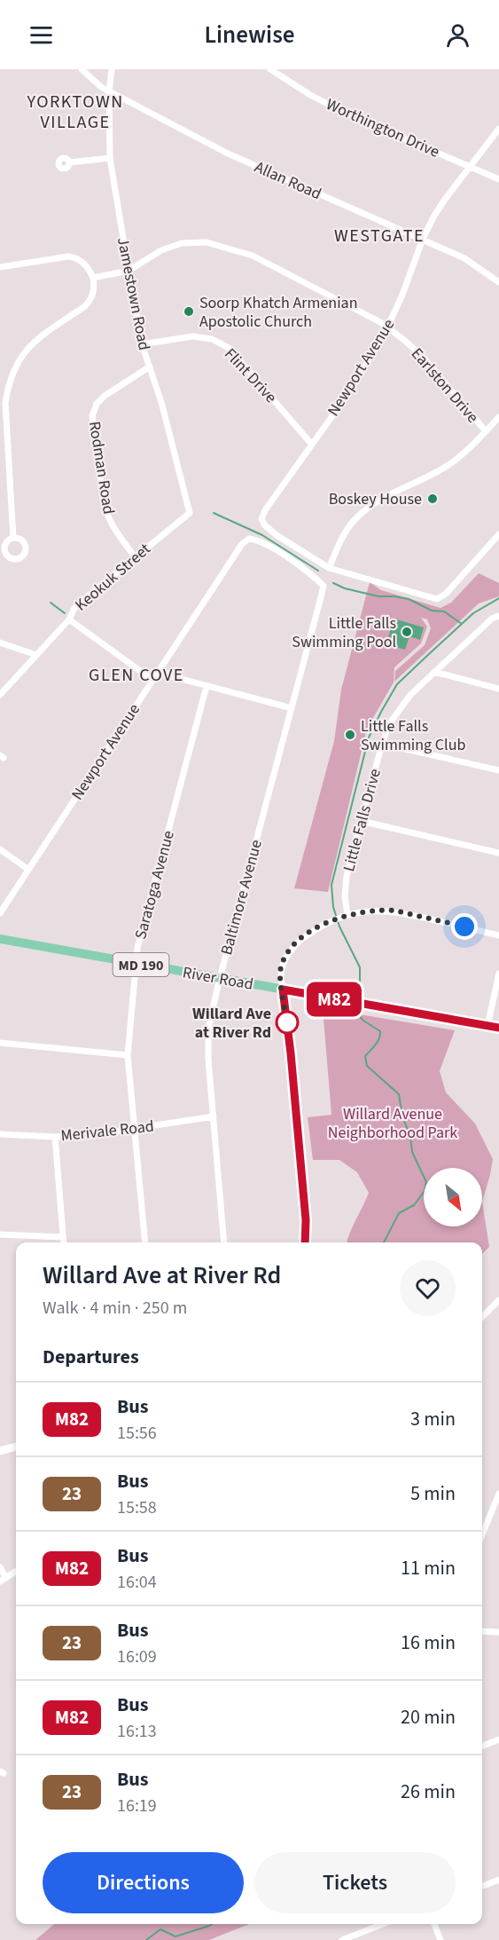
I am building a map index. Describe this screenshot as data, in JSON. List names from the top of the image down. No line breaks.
{"streets":{"main road":["MD 190","River Road"],"street":["Worthington Drive","Allan Road","Jamestown Road","Newport Avenue","Flint Drive","Earlston Drive","Rodman Road","Keokuk Street","Little Falls Drive","Saratoga Avenue","Baltimore Avenue","Merivale Road"]},"crossings":[["Worthington Drive","Newport Avenue"],["Allan Road","Jamestown Road"],["Allan Road","Newport Avenue"],["Jamestown Road","Flint Drive"],["Jamestown Road","Earlston Drive"],["Jamestown Road","Rodman Road"],["Jamestown Road","Keokuk Street"],["Newport Avenue","Flint Drive"],["Newport Avenue","Earlston Drive"],["Newport Avenue","Baltimore Avenue"],["Rodman Road","Keokuk Street"],["Saratoga Avenue","River Road"],["Saratoga Avenue","Merivale Road"],["Baltimore Avenue","River Road"],["Baltimore Avenue","Merivale Road"]],"districts":["YORKTOWN VILLAGE","WESTGATE","GLEN COVE"],"parks":["Willard Avenue Neighborhood Park"],"places":["Soorp Khatch Armenian Apostolic Church","Boskey House","Little Falls Swimming Pool","Little Falls Swimming Club","Willard Ave at River Rd"],"lines":["bus line M82"],"north":"bottom right","page":{"header":"Linewise","on_map":"M82","heading":[["Willard Ave at River Rd","Walk · 4 min · 250 m"],"Departures"],"list":[{"mark":"M82","name":"Bus","note":"15:56","value":"3 min"},{"mark":"23","name":"Bus","note":"15:58","value":"5 min"},{"mark":"M82","name":"Bus","note":"16:04","value":"11 min"},{"mark":"23","name":"Bus","note":"16:09","value":"16 min"},{"mark":"M82","name":"Bus","note":"16:13","value":"20 min"},{"mark":"23","name":"Bus","note":"16:19","value":"26 min"}],"buttons":["Directions","Tickets"]}}
